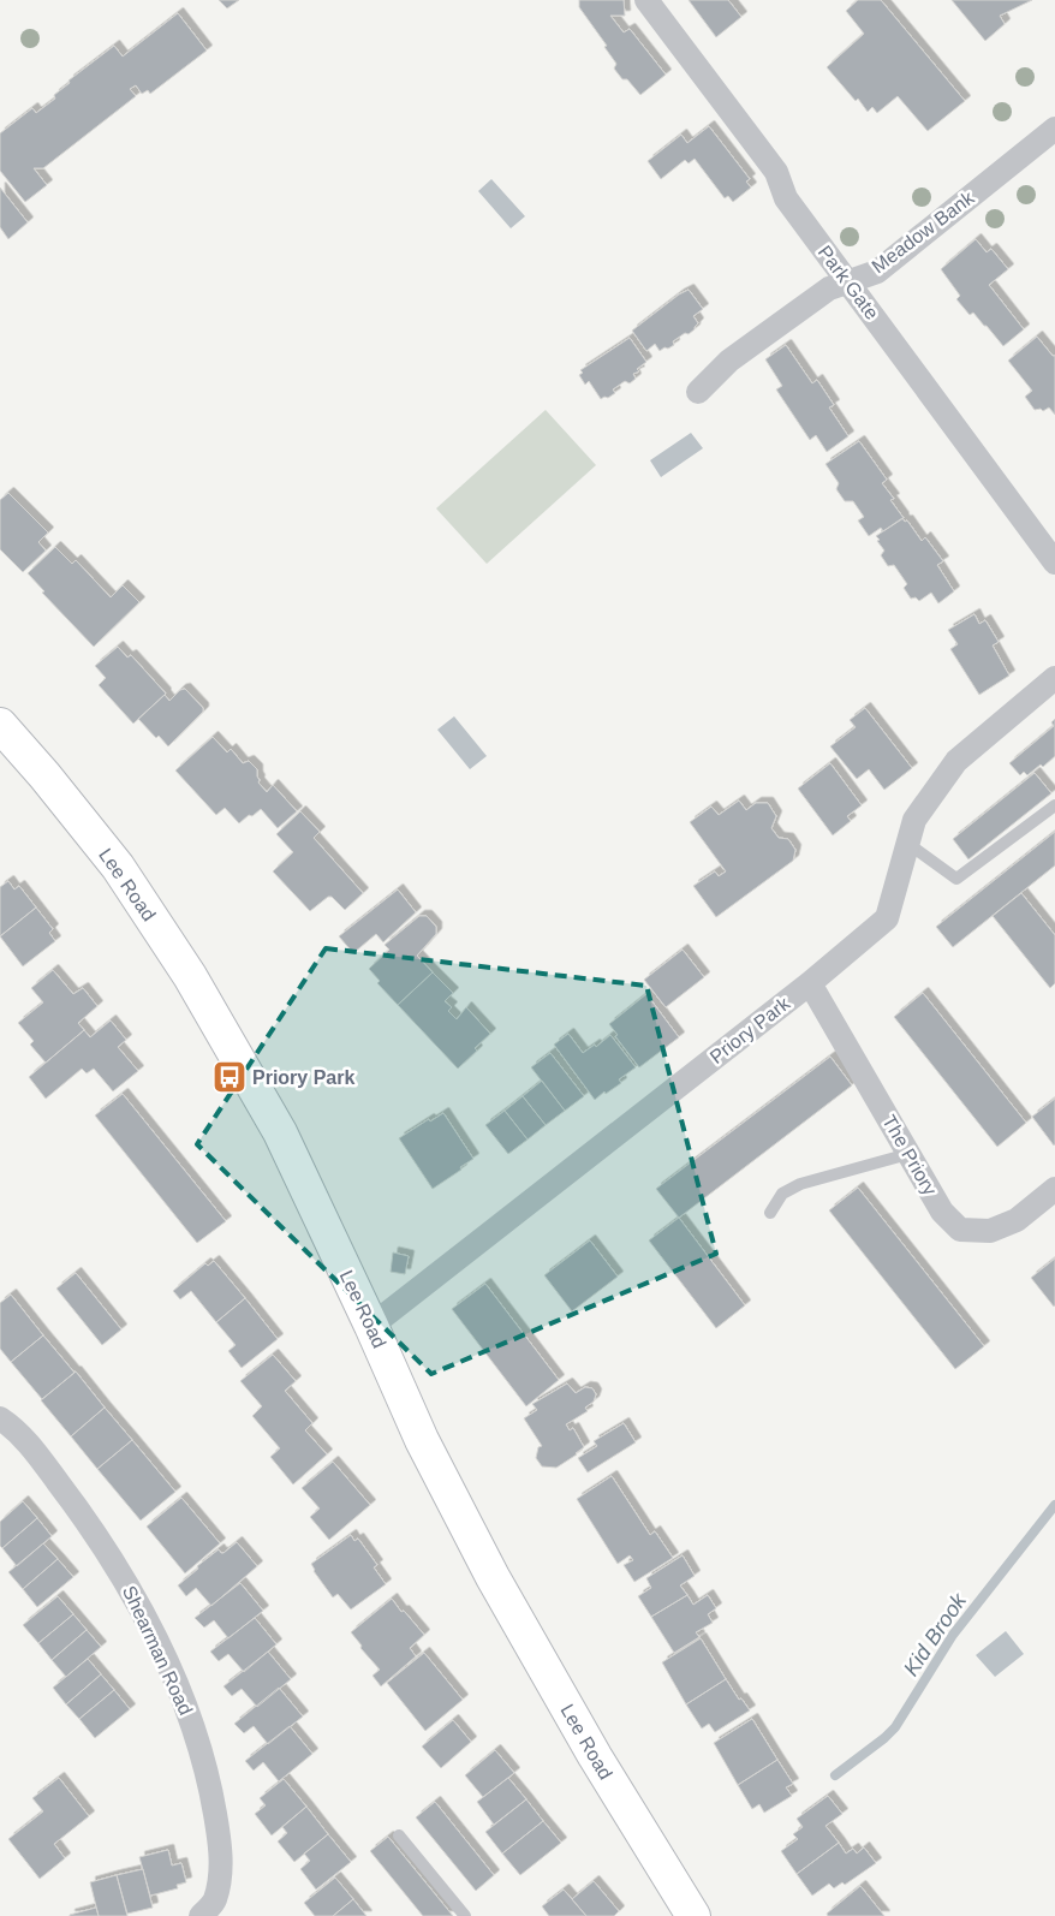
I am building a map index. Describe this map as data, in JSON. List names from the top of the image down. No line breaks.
{"streets":{"main road":["Lee Road"],"street":["Meadow Bank","Park Gate","Priory Park","The Priory","Shearman Road"]},"crossings":[["Meadow Bank","Park Gate"],["Lee Road","Priory Park"],["Priory Park","The Priory"]],"water":["Kid Brook"],"places":{"bus stop":["Priory Park"]}}
